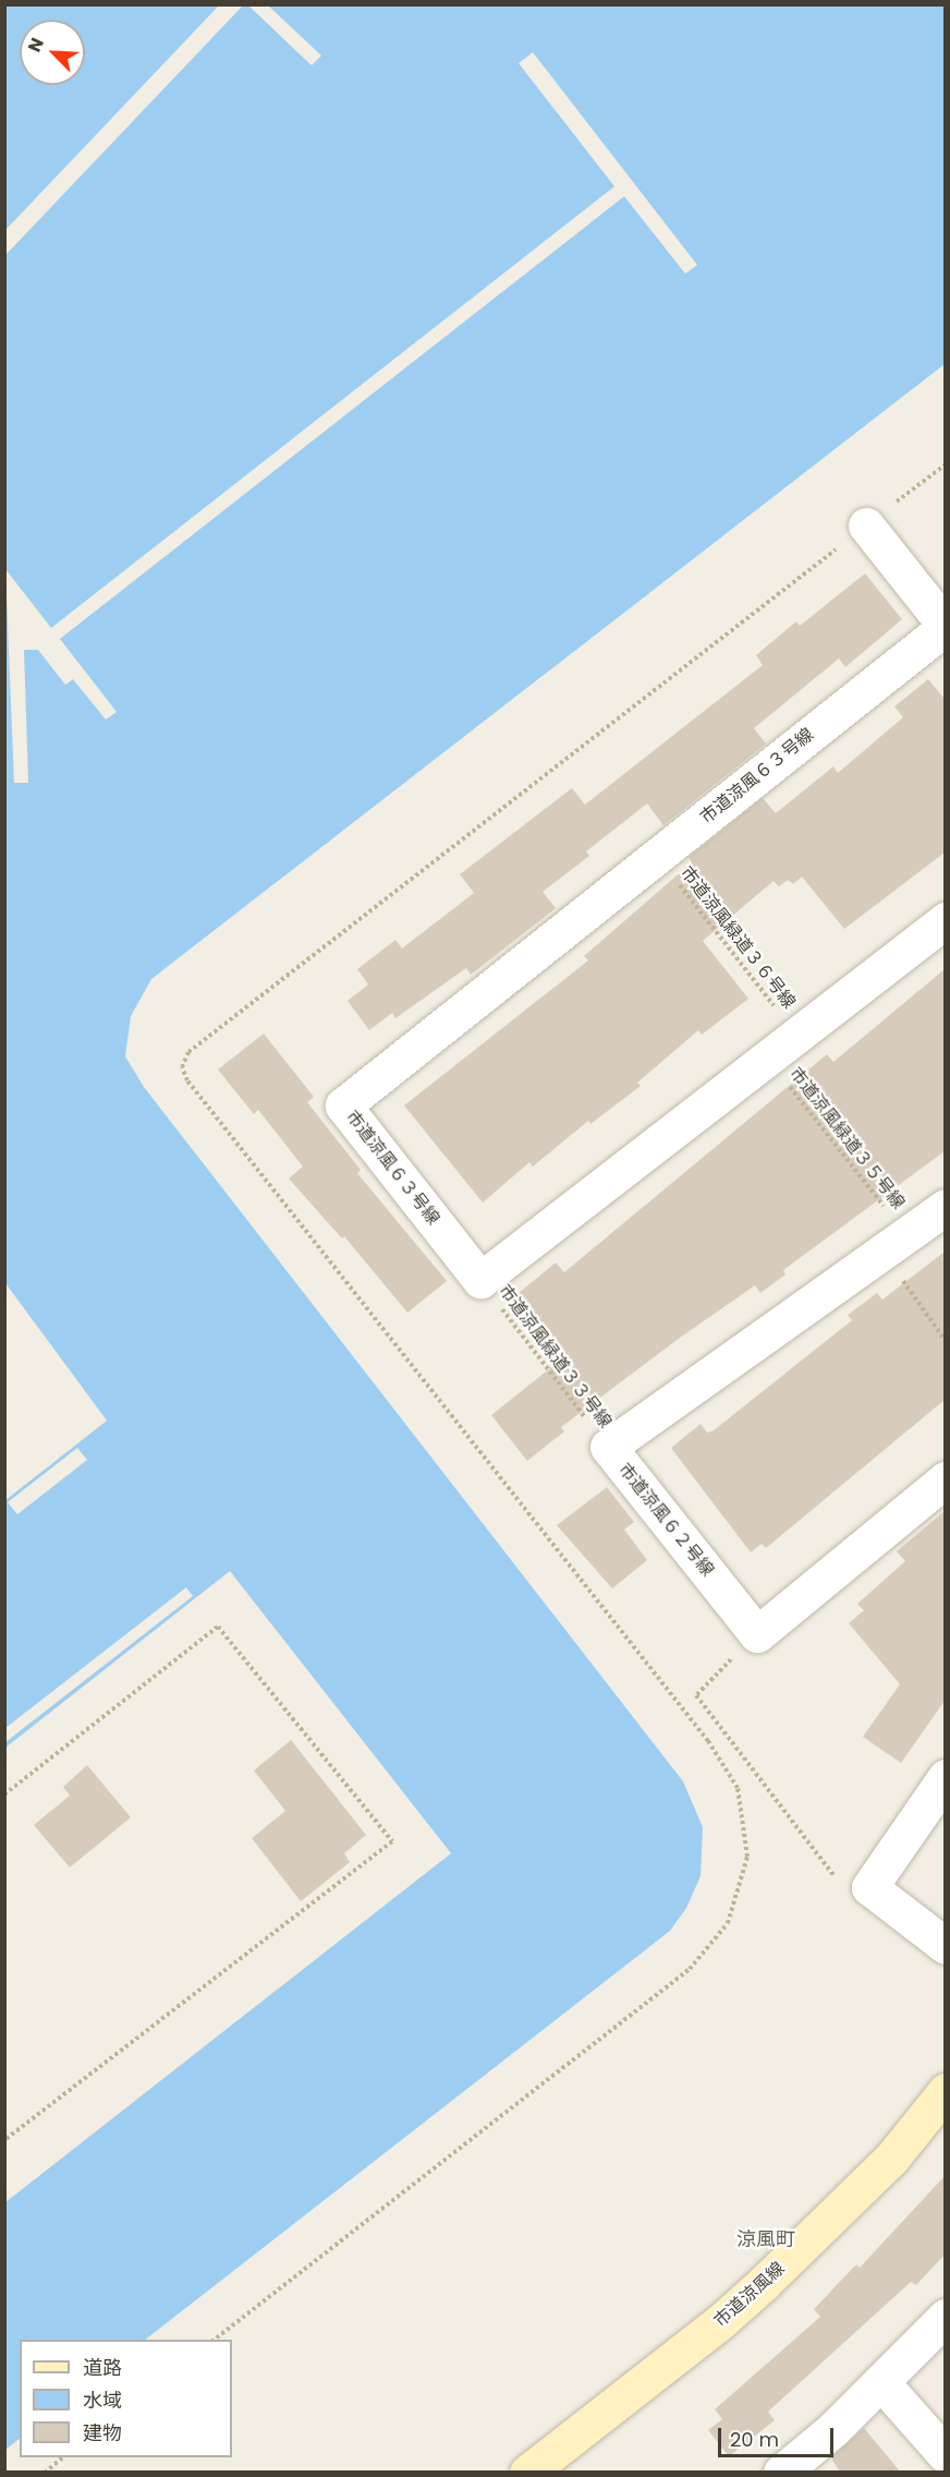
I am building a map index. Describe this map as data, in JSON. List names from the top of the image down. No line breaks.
{"streets":{"street":["市道涼風６３号線","市道涼風６２号線","市道涼風線"],"path":["市道涼風緑道３６号線","市道涼風緑道３５号線","市道涼風緑道３３号線"]},"crossings":[["市道涼風６３号線","市道涼風緑道３６号線"],["市道涼風６３号線","市道涼風緑道３３号線"],["市道涼風緑道３５号線","市道涼風６２号線"],["市道涼風緑道３３号線","市道涼風６２号線"]],"districts":["涼風町"],"legend":["道路","水域","建物"],"scale_bar":"20 m","north":"top left"}
